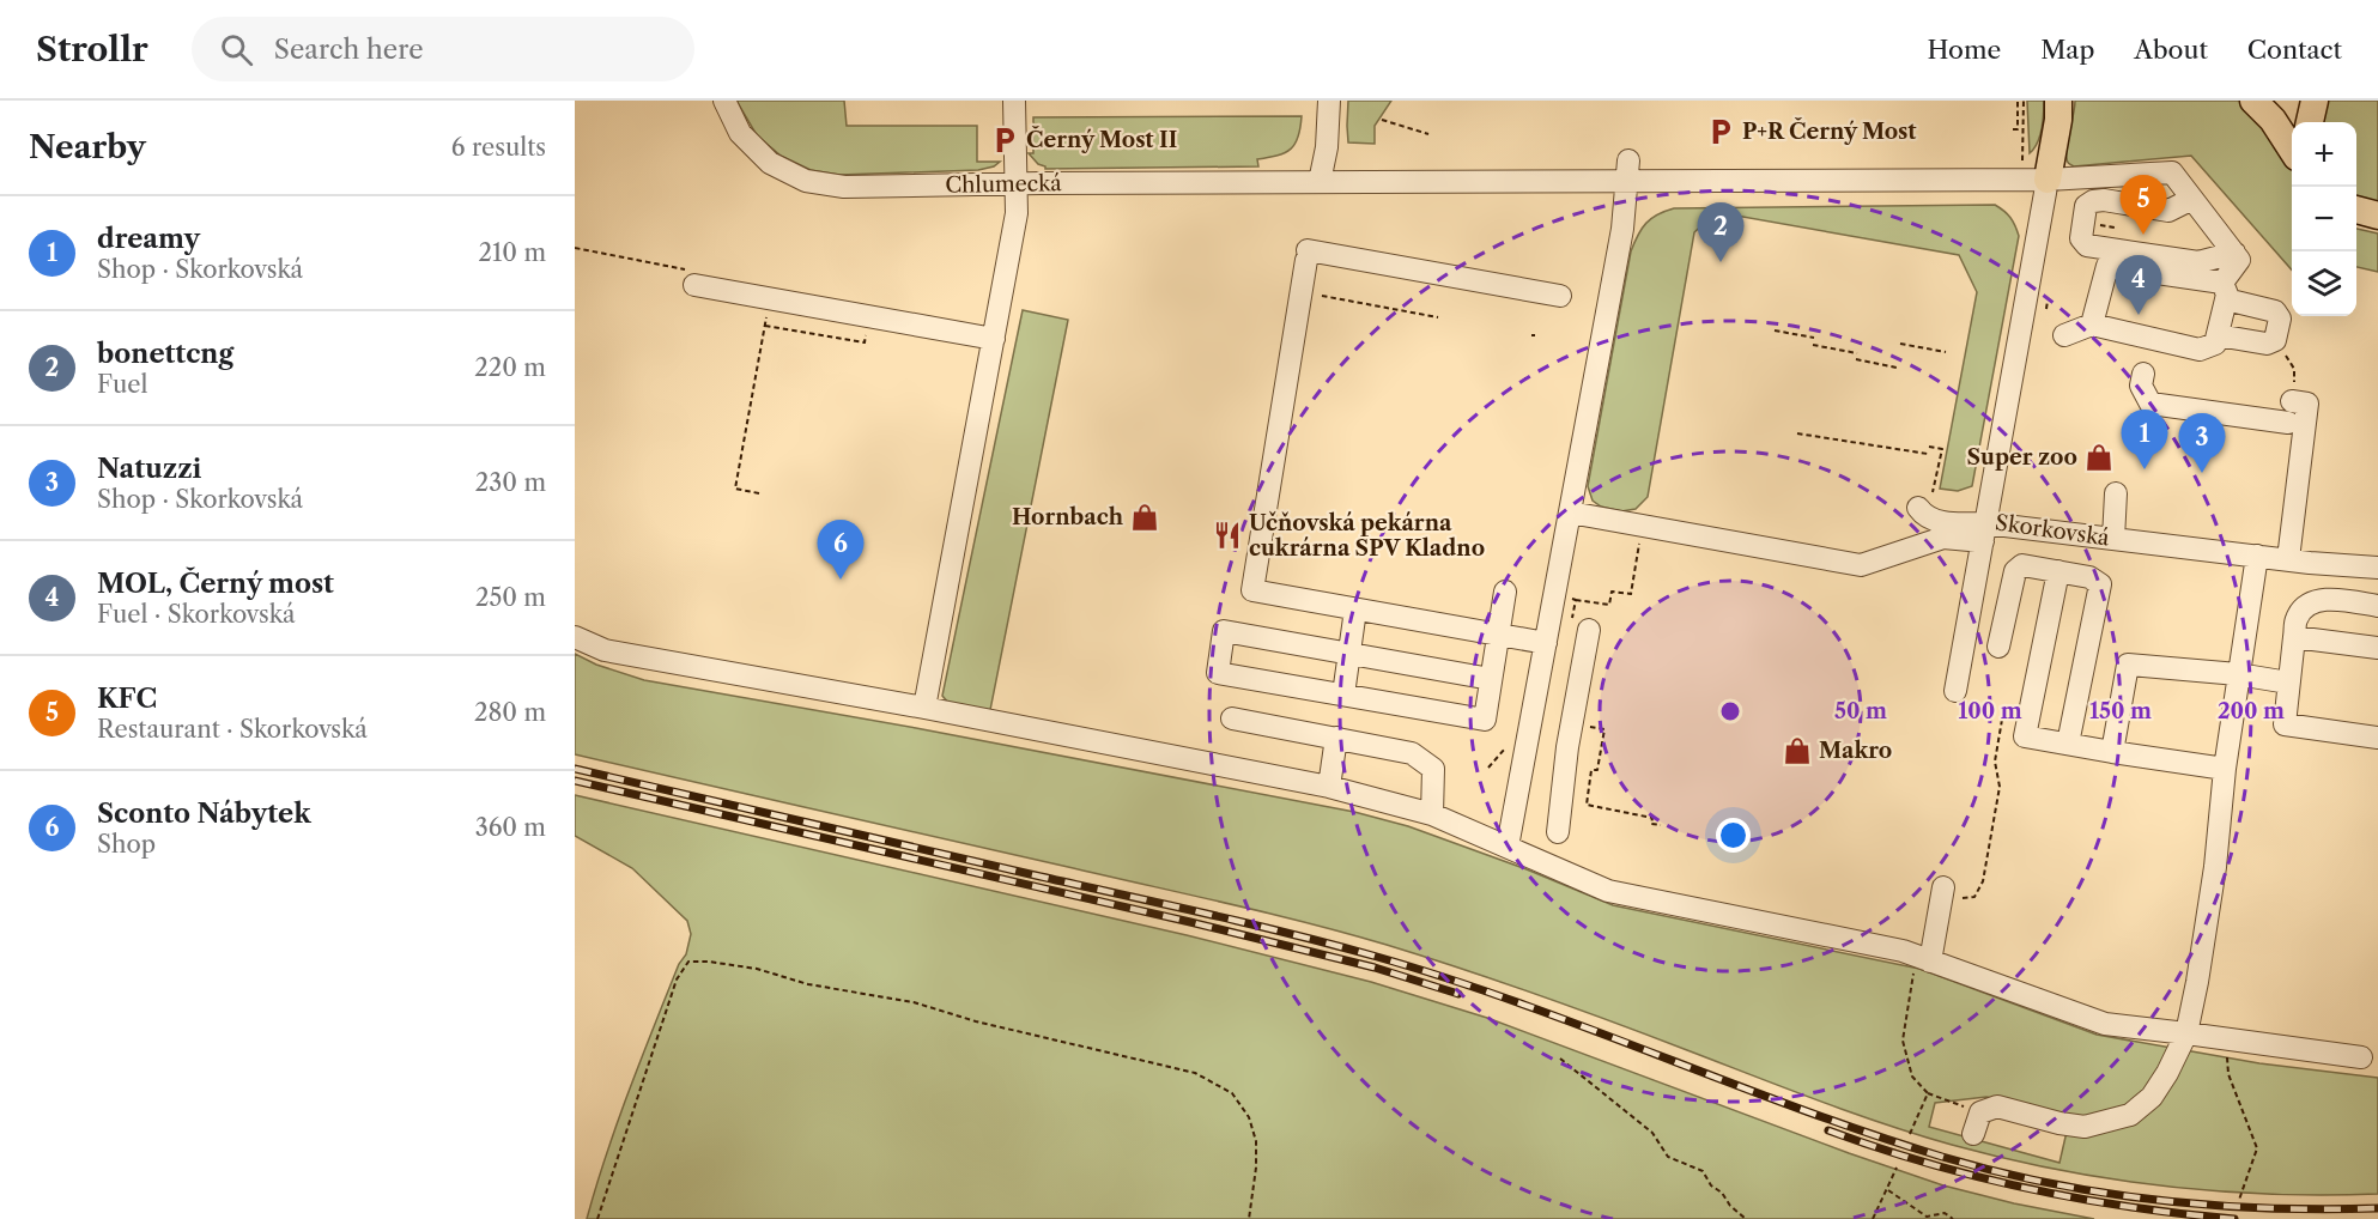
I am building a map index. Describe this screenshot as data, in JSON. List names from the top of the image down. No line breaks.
{"streets":{"street":["Chlumecká","Skorkovská"]},"crossings":[["Chlumecká","Skorkovská"]],"places":{"parking":["P+R Černý Most","Černý Most II"],"shop":["Super zoo","Hornbach","Makro"],"restaurant":["Učňovská pekárna cukrárna SPV Kladno"]},"page":{"header":"Strollr","search":"Search here","nav":["Home","Map","About","Contact"],"heading":["Nearby","6 results"],"map_buttons":["+","−"],"pins":["5","2","4","1","3","6"],"list":[{"mark":"1","name":"dreamy","note":"Shop · Skorkovská","value":"210 m"},{"mark":"2","name":"bonettcng","note":"Fuel","value":"220 m"},{"mark":"3","name":"Natuzzi","note":"Shop · Skorkovská","value":"230 m"},{"mark":"4","name":"MOL, Černý most","note":"Fuel · Skorkovská","value":"250 m"},{"mark":"5","name":"KFC","note":"Restaurant · Skorkovská","value":"280 m"},{"mark":"6","name":"Sconto Nábytek","note":"Shop","value":"360 m"}]},"rings":["50 m","100 m","150 m","200 m"]}
